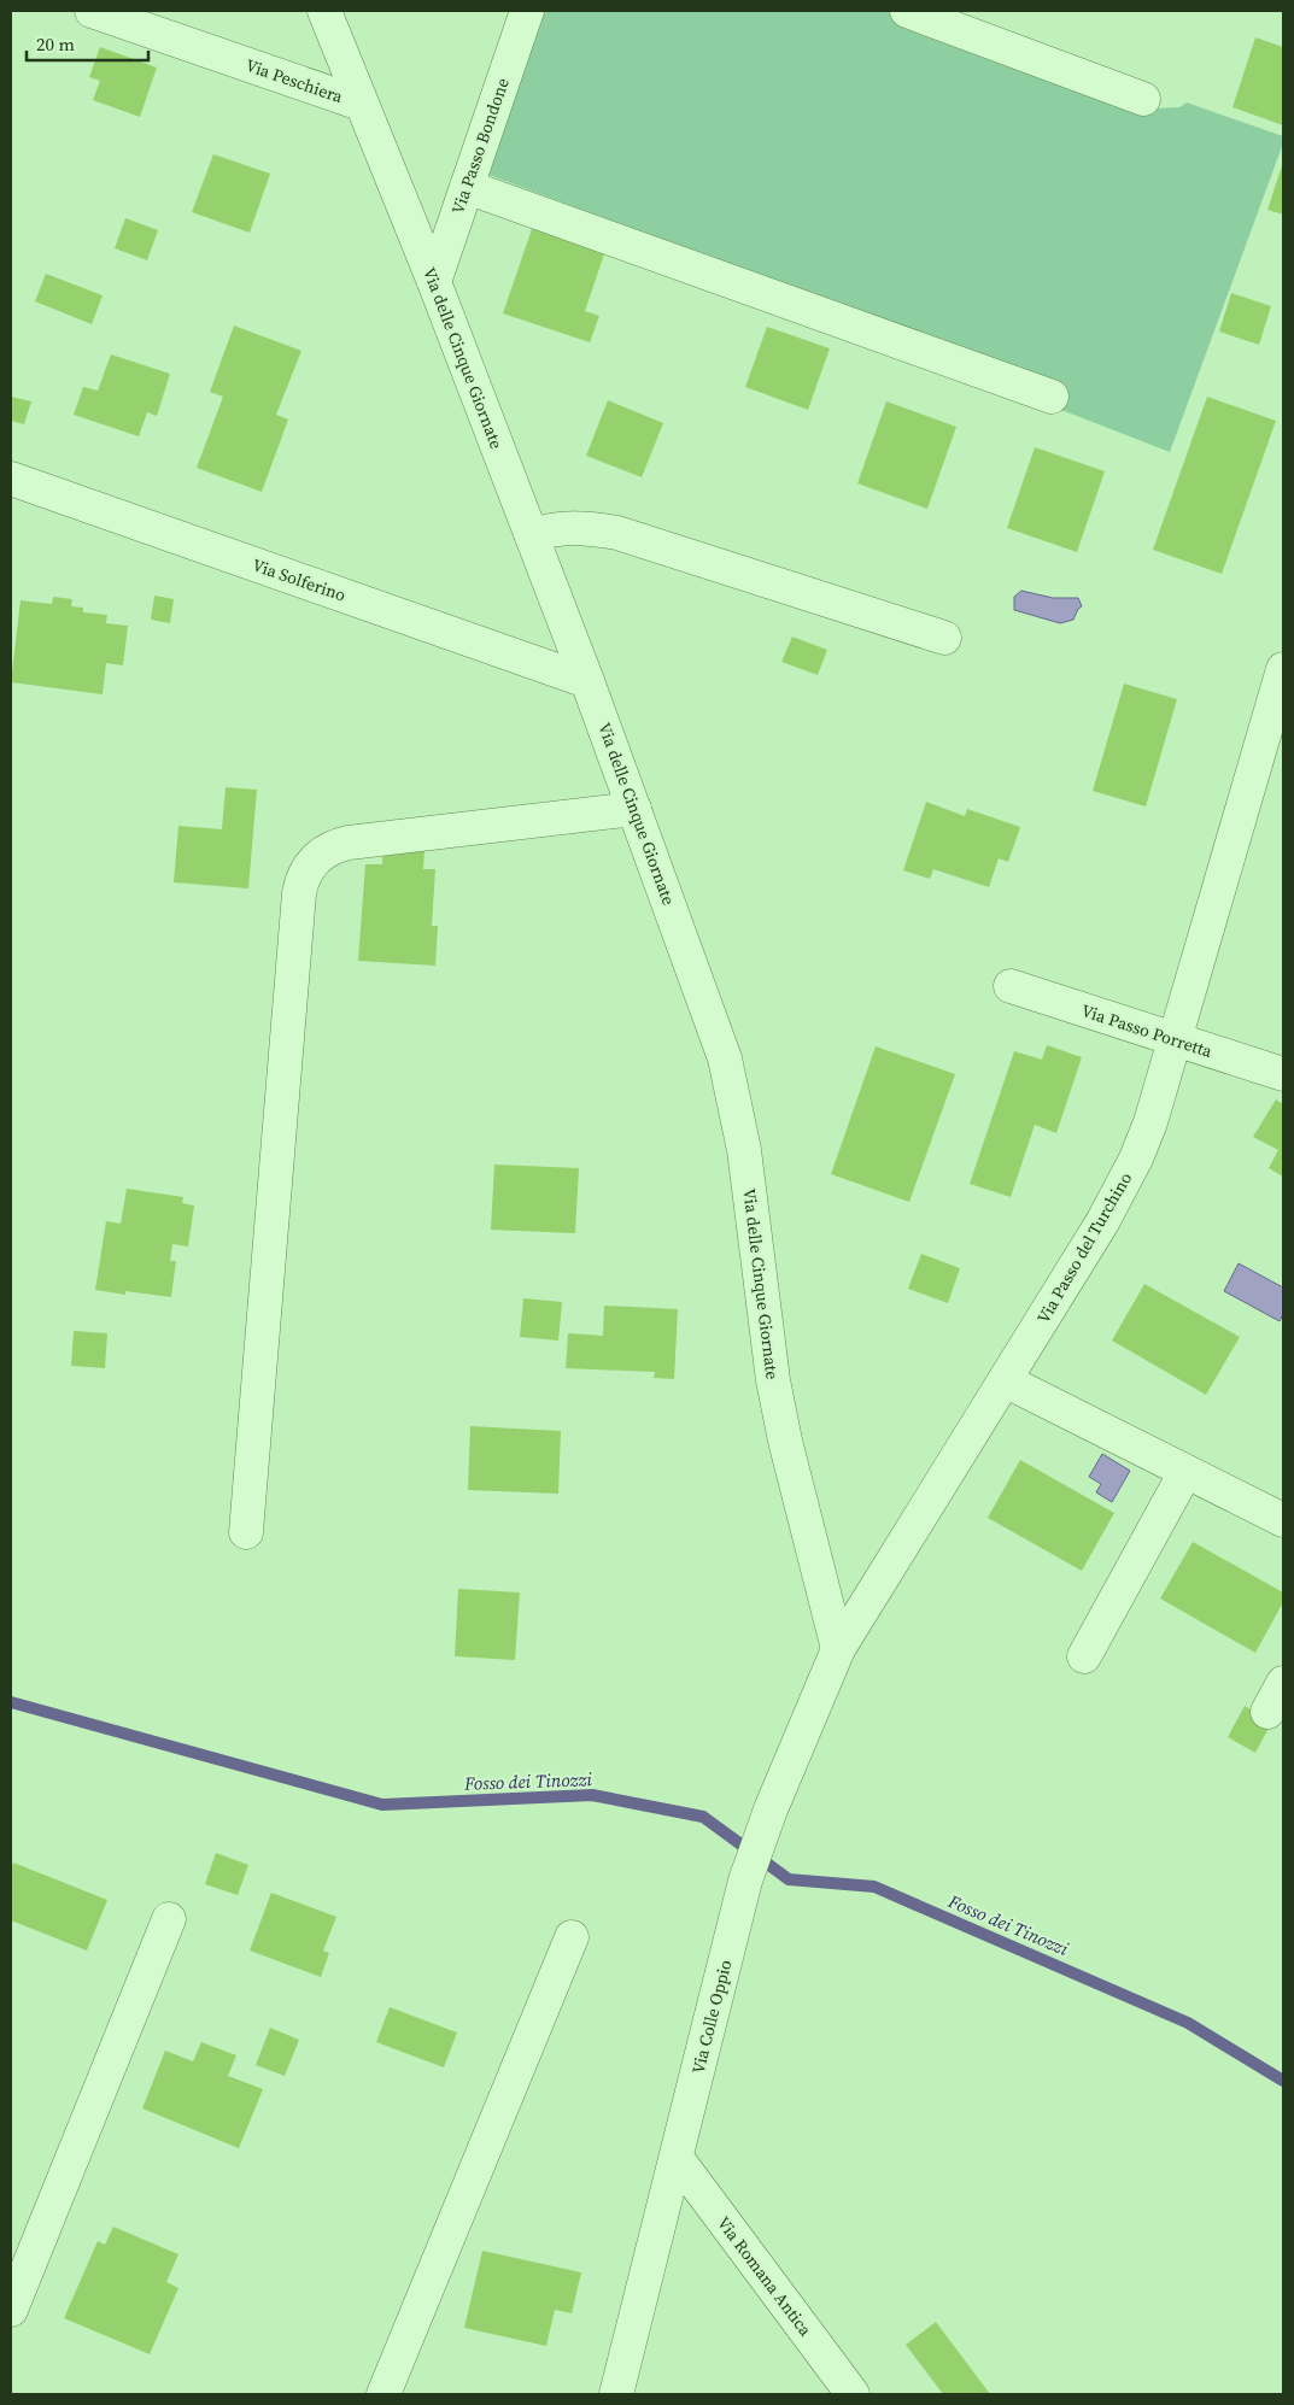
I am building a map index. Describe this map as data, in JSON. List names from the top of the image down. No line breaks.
{"streets":{"street":["Via Peschiera","Via Passo Bondone","Via delle Cinque Giornate","Via Solferino","Via Passo Porretta","Via Passo del Turchino","Via Colle Oppio","Via Romana Antica"]},"crossings":[["Via Peschiera","Via delle Cinque Giornate"],["Via Passo Bondone","Via delle Cinque Giornate"],["Via delle Cinque Giornate","Via Solferino"],["Via delle Cinque Giornate","Via Passo del Turchino"],["Via delle Cinque Giornate","Via Colle Oppio"],["Via Passo Porretta","Via Passo del Turchino"],["Via Passo del Turchino","Via Colle Oppio"],["Via Colle Oppio","Via Romana Antica"]],"water":["Fosso dei Tinozzi"],"scale_bar":"20 m"}
